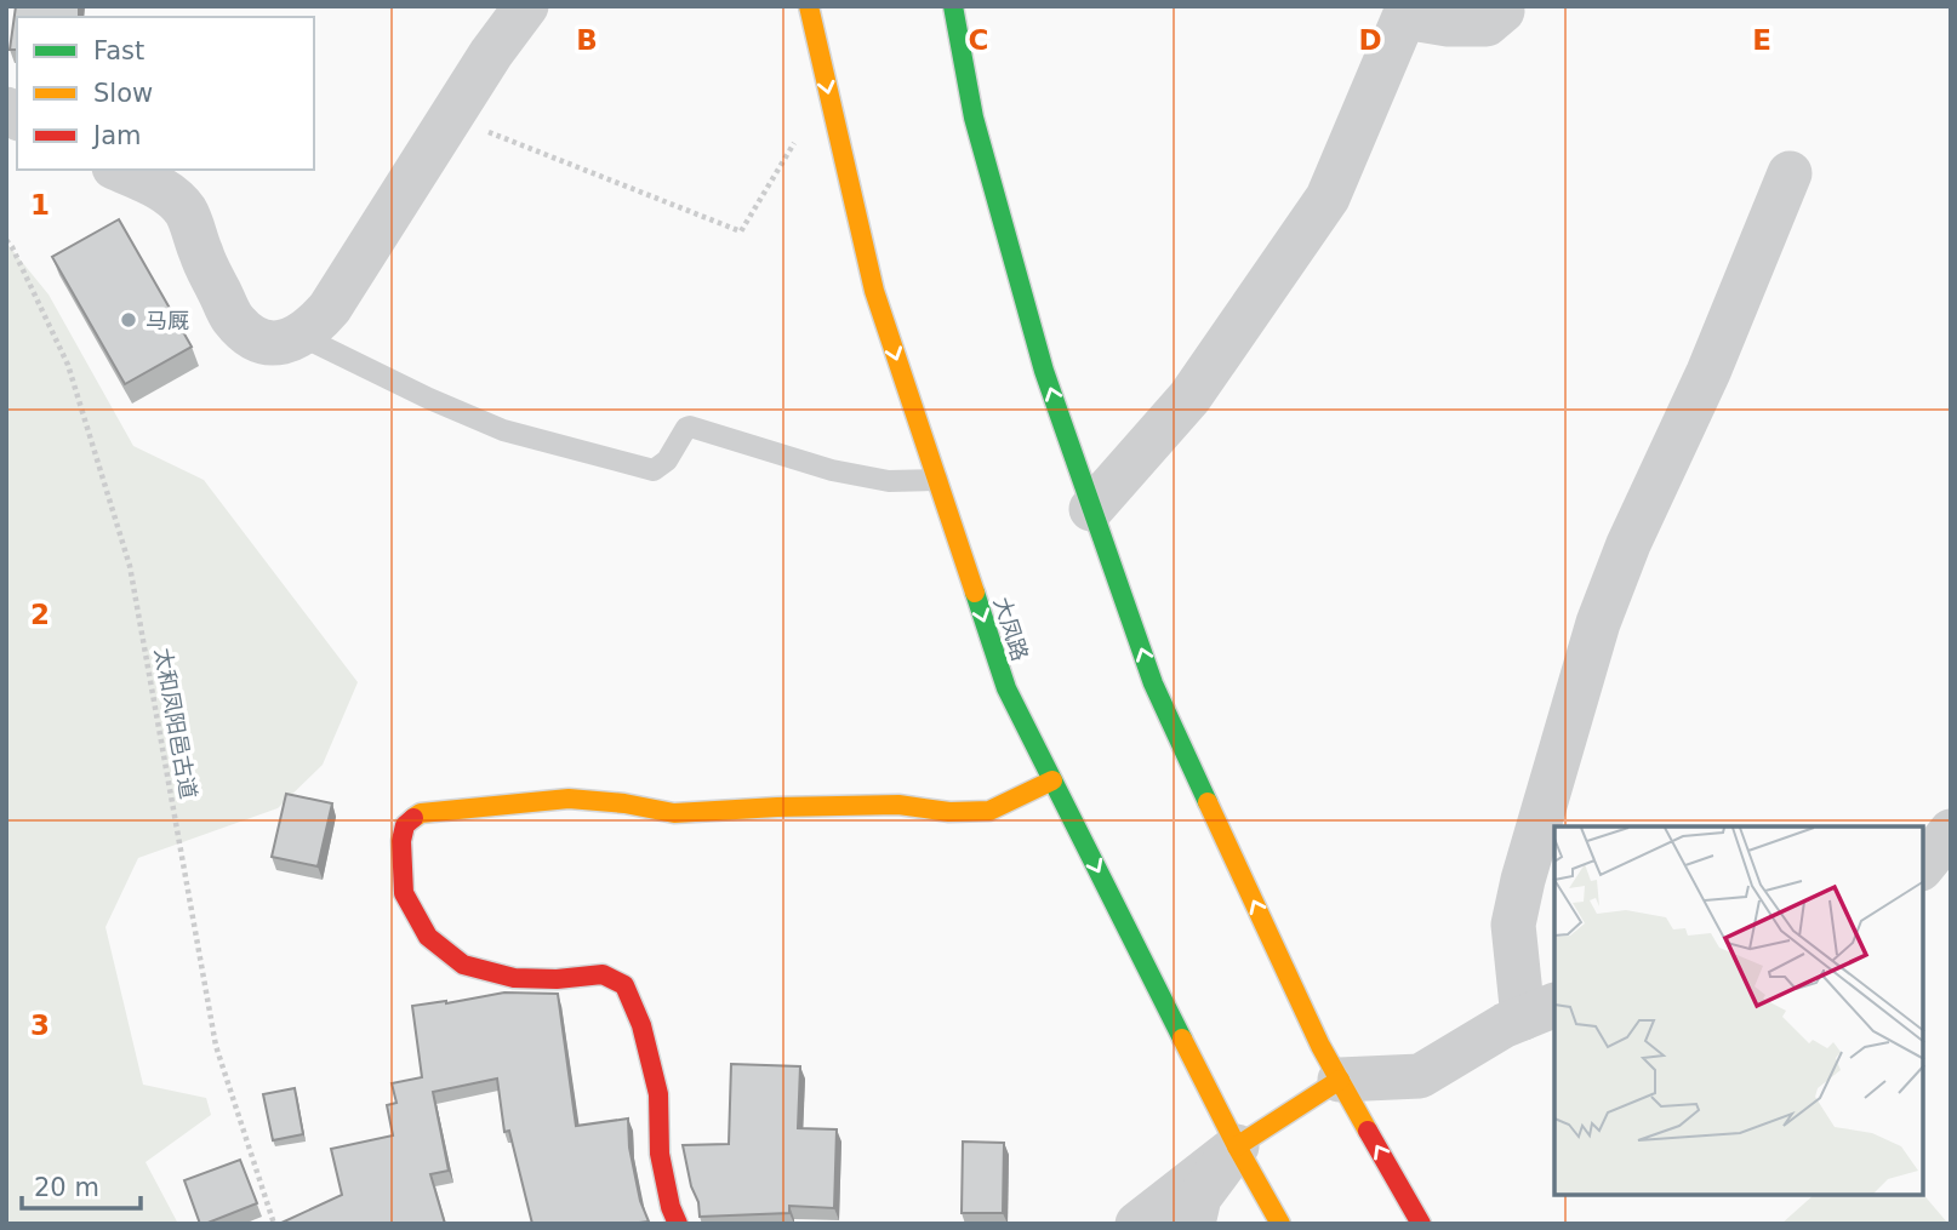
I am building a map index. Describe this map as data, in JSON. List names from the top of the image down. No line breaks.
{"streets":{"main road":["大凤路"],"path":["太和凤阳邑古道"]},"places":["马厩"],"legend":["Fast","Slow","Jam"],"scale_bar":"20 m","grid":{"columns":["B","C","D","E"],"rows":["1","2","3"]}}
